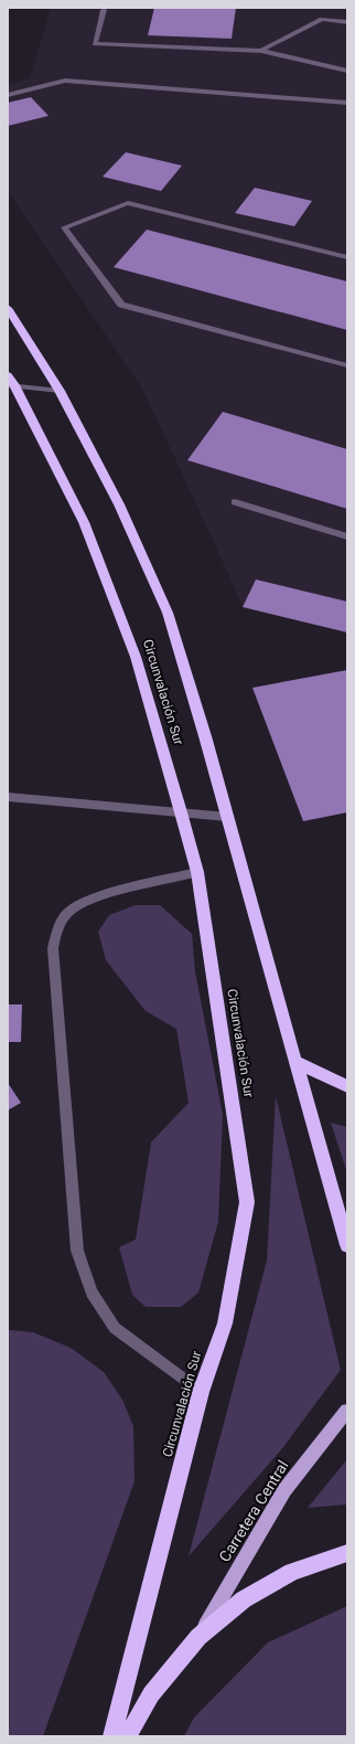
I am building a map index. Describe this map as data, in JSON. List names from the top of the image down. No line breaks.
{"streets":{"highway":["Circunvalación Sur","Carretera Central"]}}
